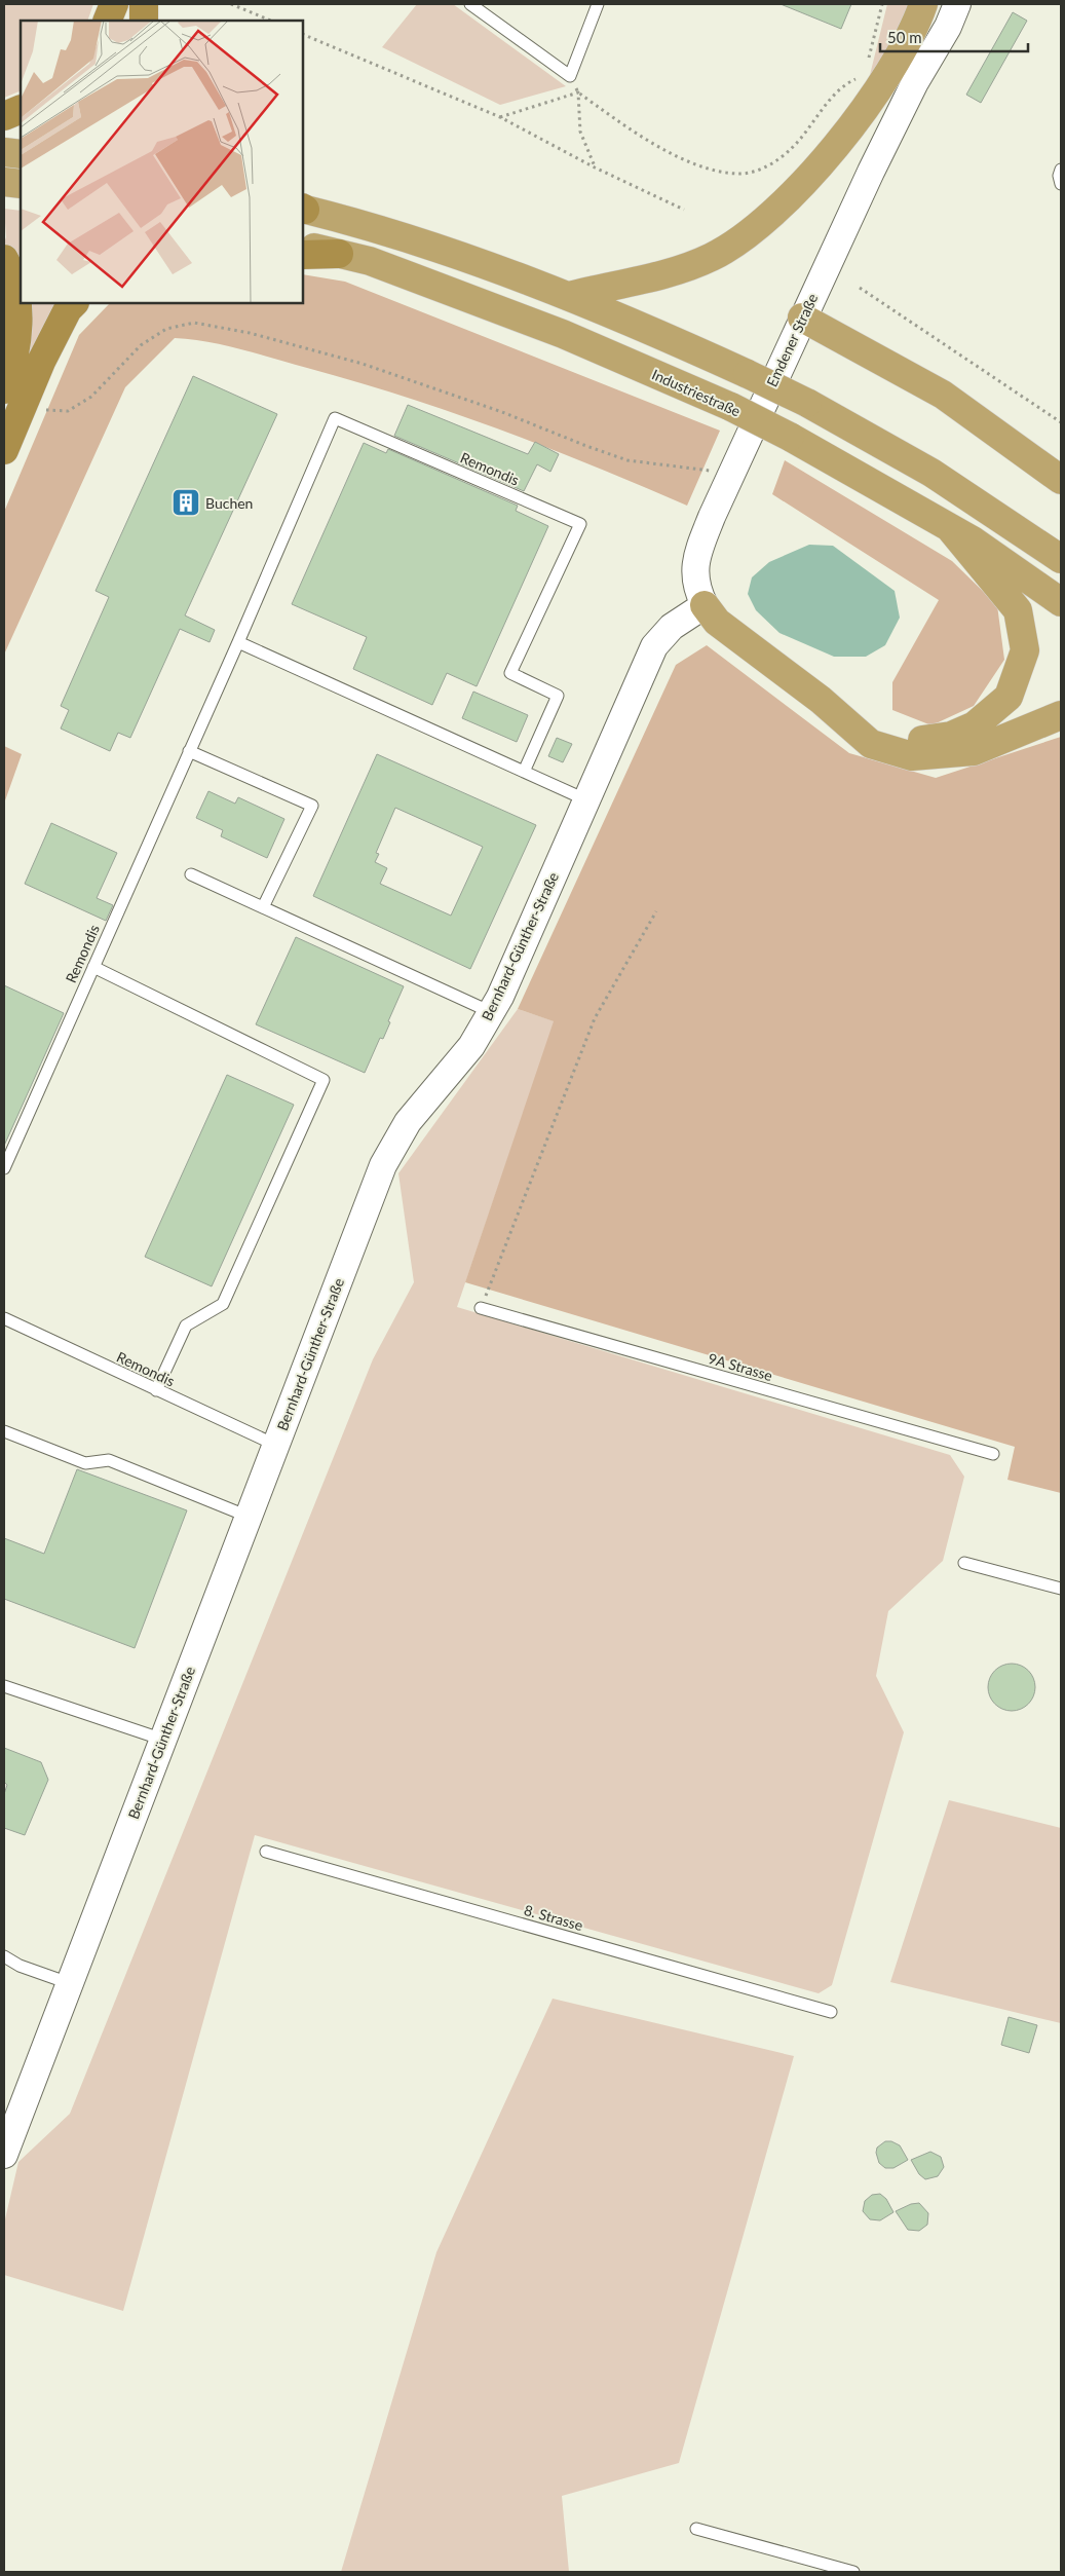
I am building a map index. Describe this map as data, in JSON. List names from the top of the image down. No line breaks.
{"streets":{"highway":["Industriestraße"],"street":["Emdener Straße","Bernhard-Günther-Straße"],"lane":["Remondis","9A Strasse","8. Strasse"]},"crossings":[["Emdener Straße","Bernhard-Günther-Straße"],["Remondis","Bernhard-Günther-Straße"]],"places":{"building":["Buchen"]},"scale_bar":"50 m"}
